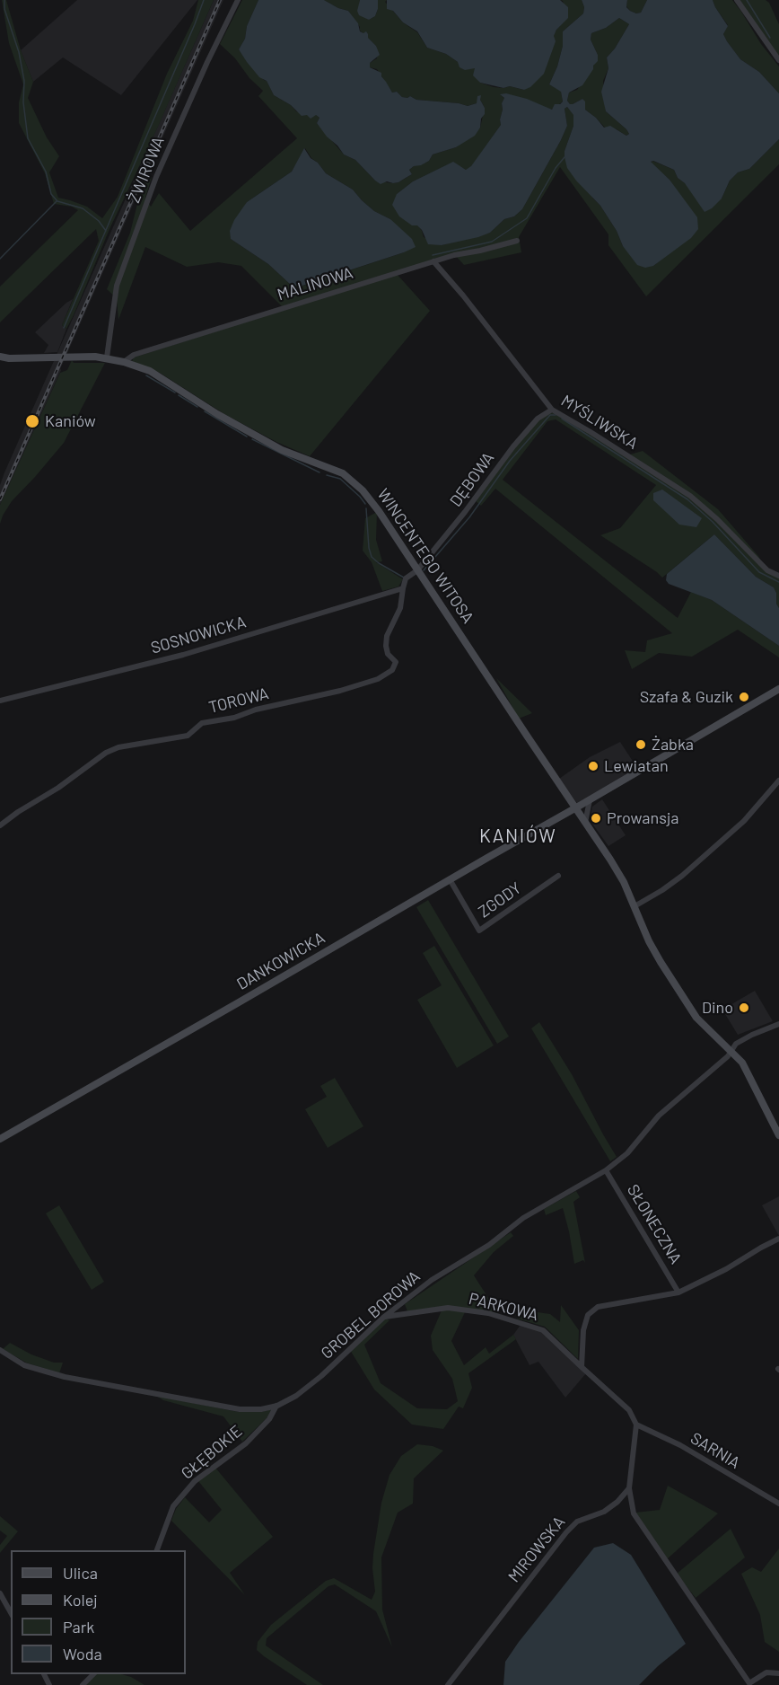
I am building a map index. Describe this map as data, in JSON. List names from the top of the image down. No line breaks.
{"streets":{"street":["ŻWIROWA","MALINOWA","MYŚLIWSKA","DĘBOWA","WINCENTEGO WITOSA","SOSNOWICKA","TOROWA","ZGODY","DANKOWICKA","SŁONECZNA","PARKOWA","GROBEL BOROWA","SARNIA","GŁĘBOKIE","MIROWSKA"]},"crossings":[["ŻWIROWA","WINCENTEGO WITOSA"],["MALINOWA","MYŚLIWSKA"],["MALINOWA","WINCENTEGO WITOSA"],["MYŚLIWSKA","DĘBOWA"],["DĘBOWA","WINCENTEGO WITOSA"],["DĘBOWA","TOROWA"],["WINCENTEGO WITOSA","TOROWA"],["WINCENTEGO WITOSA","DANKOWICKA"],["WINCENTEGO WITOSA","GROBEL BOROWA"],["SOSNOWICKA","TOROWA"],["ZGODY","DANKOWICKA"],["SŁONECZNA","GROBEL BOROWA"],["PARKOWA","GROBEL BOROWA"],["GROBEL BOROWA","GŁĘBOKIE"]],"districts":["KANIÓW"],"places":["Kaniów","Szafa & Guzik","Żabka","Lewiatan","Prowansja","Dino"],"legend":["Ulica","Kolej","Park","Woda"]}
